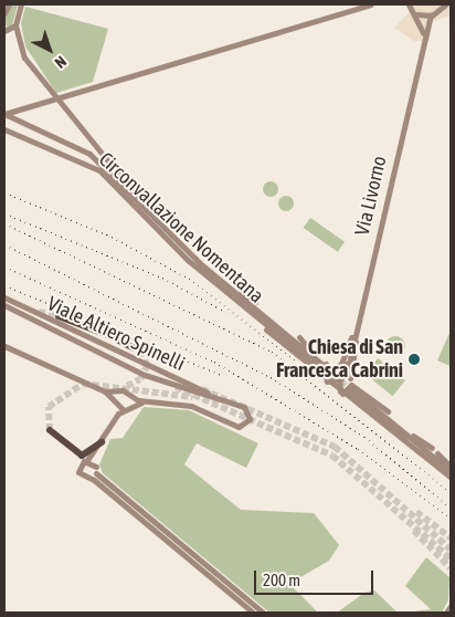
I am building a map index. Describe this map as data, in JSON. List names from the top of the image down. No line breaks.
{"streets":{"street":["Via Livorno","Circonvallazione Nomentana","Viale Altiero Spinelli"]},"places":["Chiesa di San Francesca Cabrini"],"scale_bar":"200 m","north":"bottom right"}
